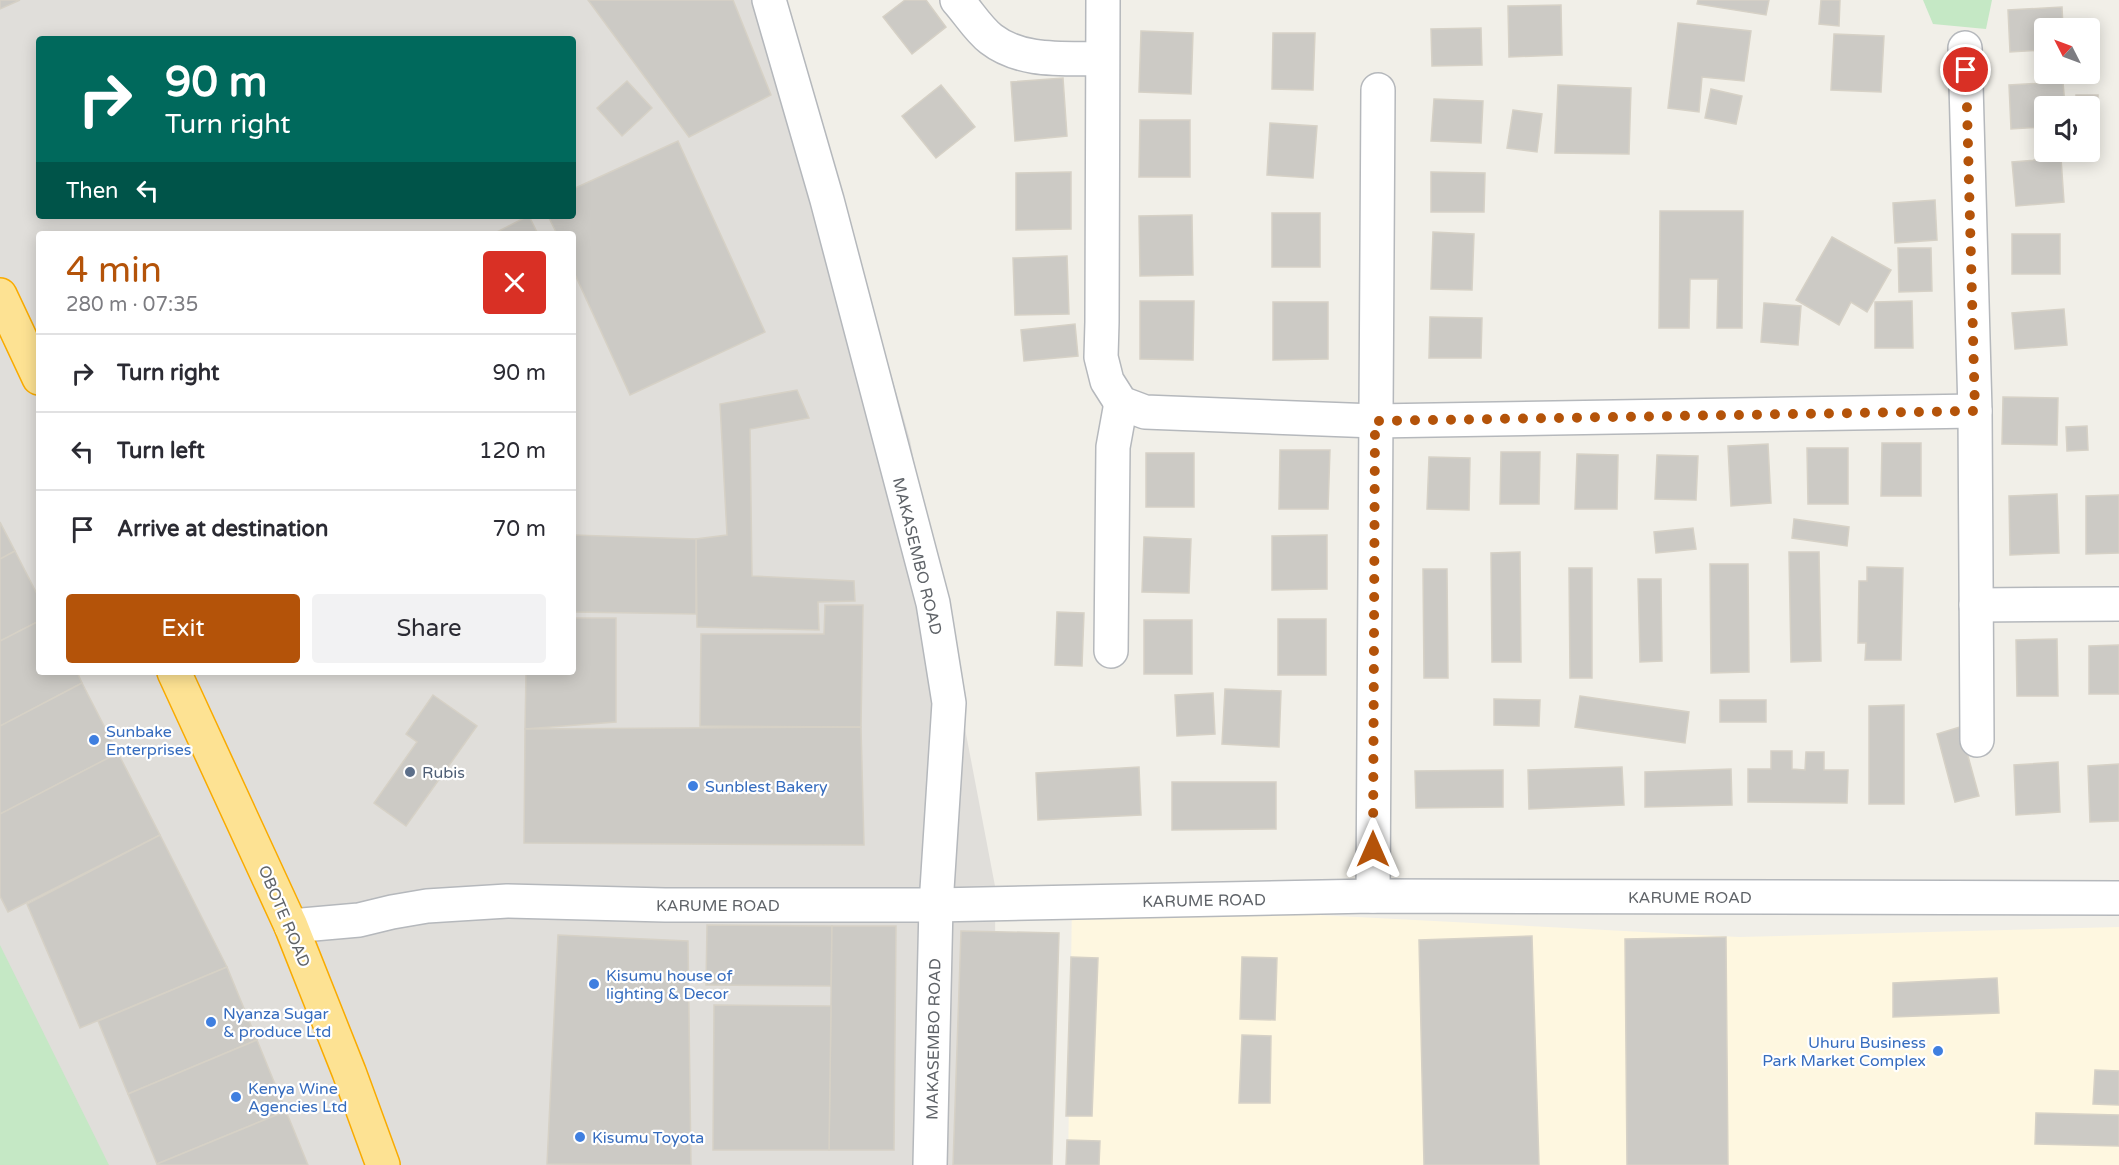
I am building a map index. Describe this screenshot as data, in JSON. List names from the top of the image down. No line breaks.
{"streets":{"highway":["OBOTE ROAD"],"street":["MAKASEMBO ROAD","KARUME ROAD"]},"crossings":[["MAKASEMBO ROAD","KARUME ROAD"],["KARUME ROAD","OBOTE ROAD"]],"places":["Sunbake Enterprises","Rubis","Sunblest Bakery","Kisumu house of lighting & Decor","Nyanza Sugar & produce Ltd","Uhuru Business Park Market Complex","Kenya Wine Agencies Ltd","Kisumu Toyota"],"north":"top left","page":{"turn":["90 m","Turn right"],"then":"Then","heading":["4 min","280 m · 07:35"],"list":[{"name":"Turn right","value":"90 m"},{"name":"Turn left","value":"120 m"},{"name":"Arrive at destination","value":"70 m"}],"buttons":["Exit","Share"]}}
